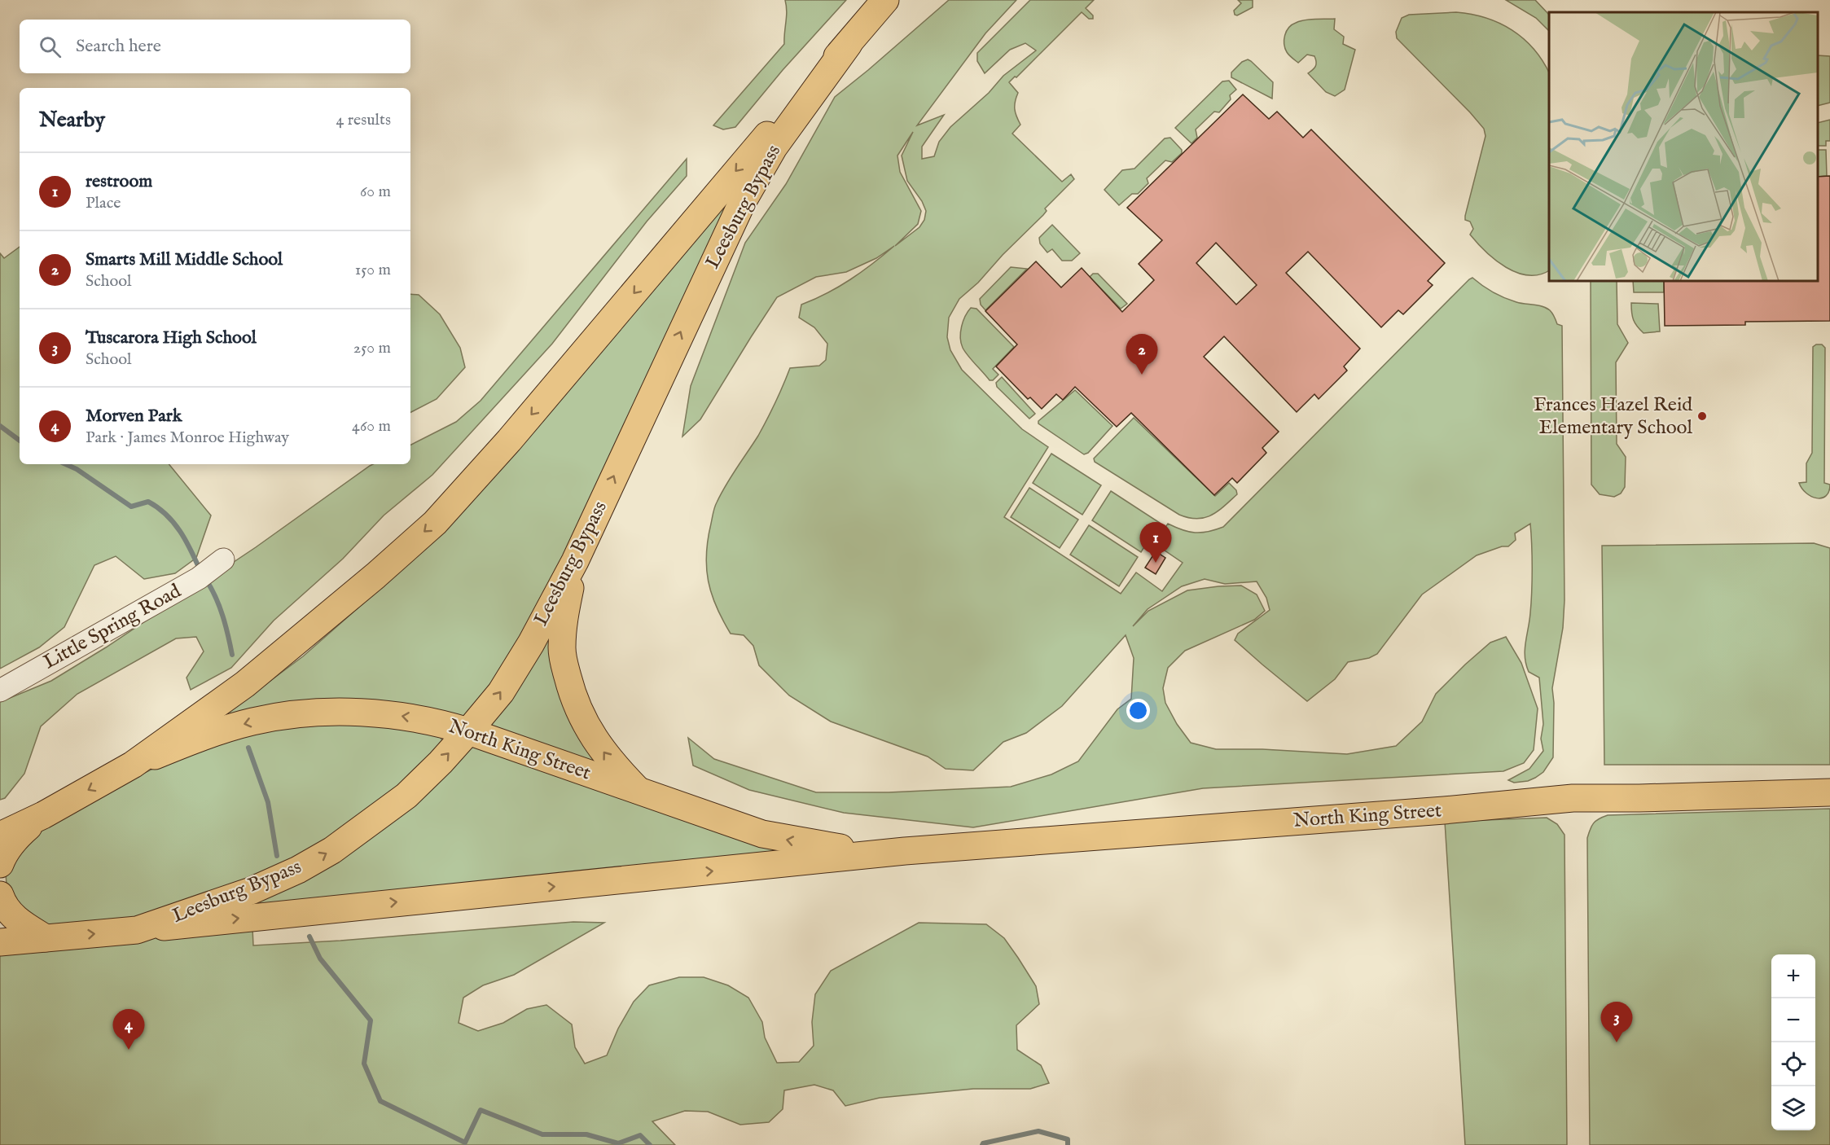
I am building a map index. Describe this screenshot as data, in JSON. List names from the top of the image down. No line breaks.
{"streets":{"main road":["Leesburg Bypass","North King Street"],"street":["Little Spring Road"]},"crossings":[["Leesburg Bypass","North King Street"]],"places":["Frances Hazel Reid Elementary School"],"page":{"search":"Search here","heading":["Nearby","4 results"],"list":[{"mark":"1","name":"restroom","note":"Place","value":"60 m"},{"mark":"2","name":"Smarts Mill Middle School","note":"School","value":"150 m"},{"mark":"3","name":"Tuscarora High School","note":"School","value":"250 m"},{"mark":"4","name":"Morven Park","note":"Park · James Monroe Highway","value":"460 m"}],"pins":["2","1","3","4"],"map_buttons":["+","−"]}}
